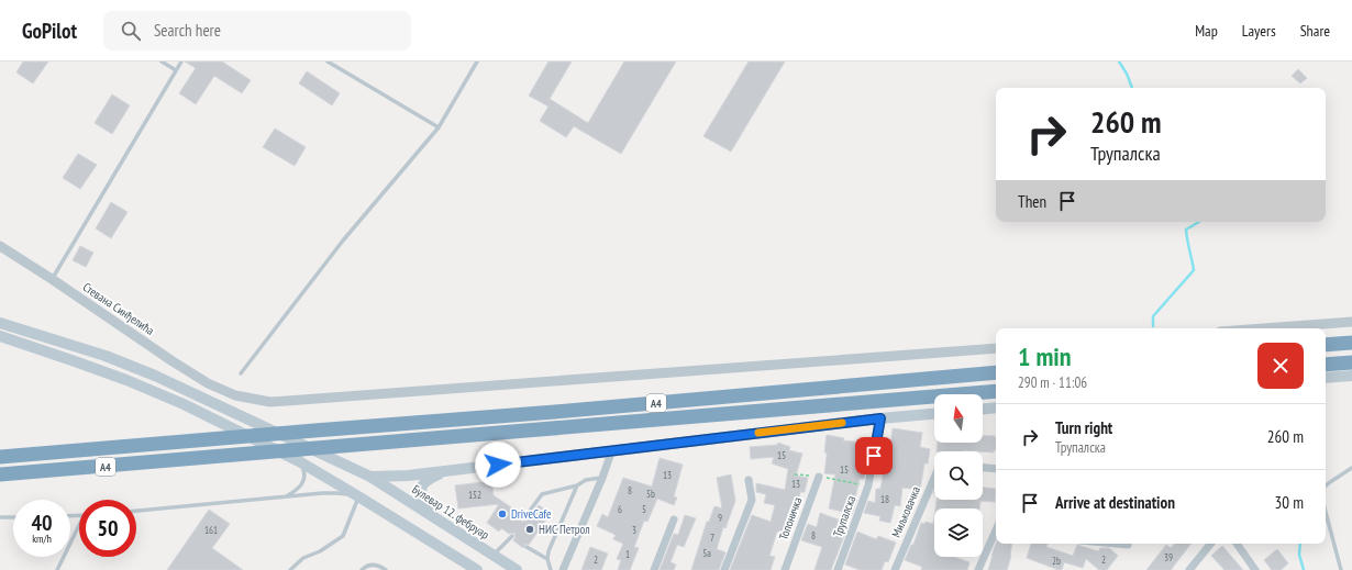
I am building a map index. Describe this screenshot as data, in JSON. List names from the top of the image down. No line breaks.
{"streets":{"highway":["A4"],"main road":["Булевар 12. фебруар"],"street":["Стевана Синђелића","Миљковачка","Трупалска","Топоничка"]},"places":["DriveCafe","НИС Петрол"],"house_numbers":["15","15","13","13","8","5b","152","18","6","5","9","161","3","8","7","5a","1","39","2","2","2b"],"north":"top","page":{"header":"GoPilot","search":"Search here","nav":["Map","Layers","Share"],"turn":["260 m","Трупалска"],"then":"Then","heading":["1 min","290 m · 11:06"],"list":[{"name":"Turn right","note":"Трупалска","value":"260 m"},{"name":"Arrive at destination","value":"30 m"}],"speed":"40 km/h","limit":"50"}}
